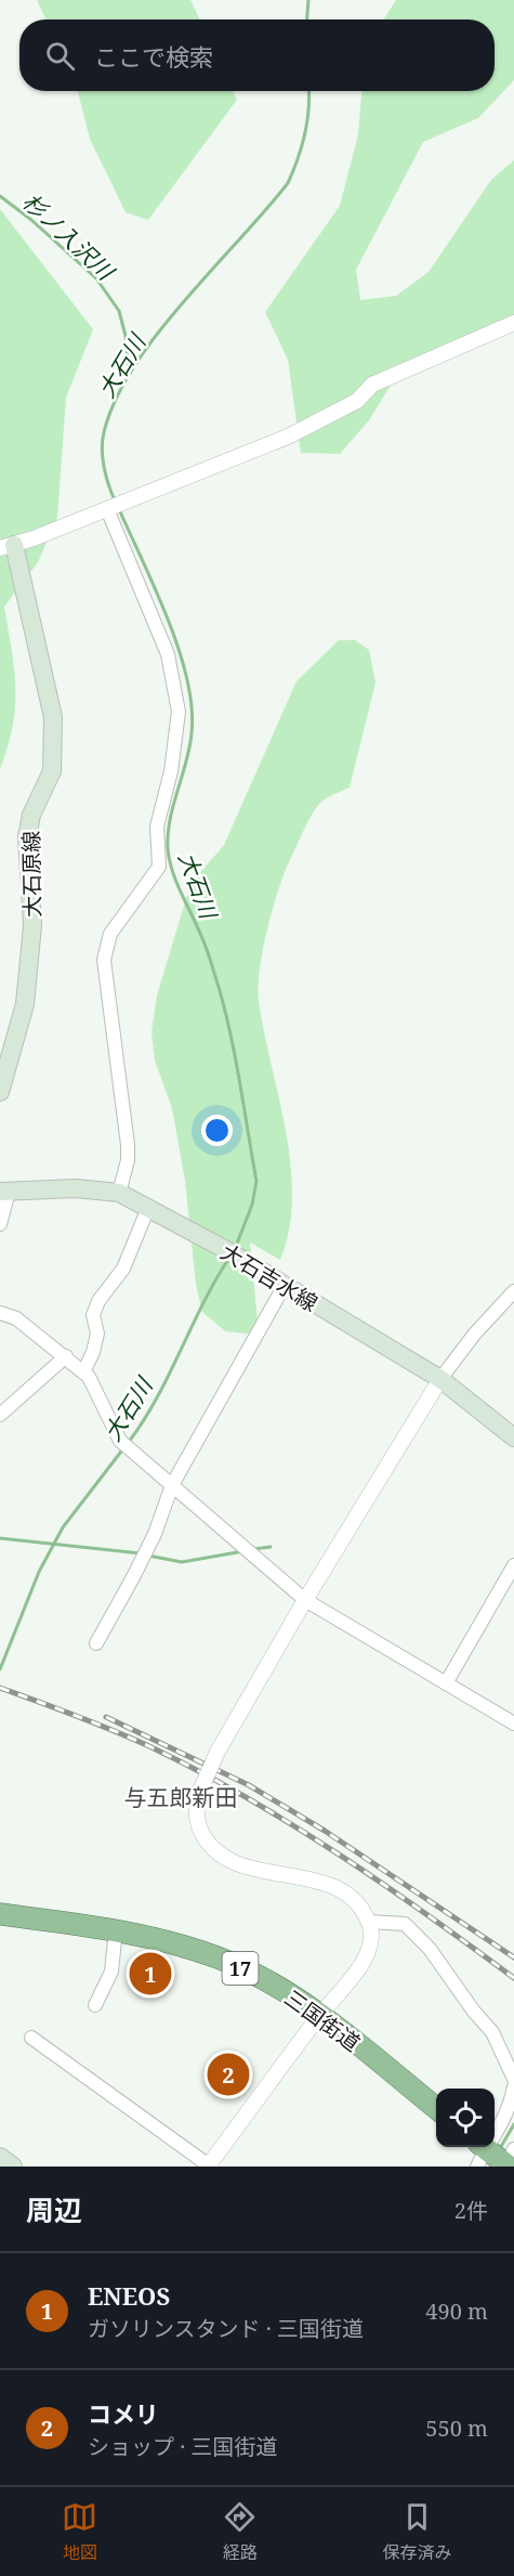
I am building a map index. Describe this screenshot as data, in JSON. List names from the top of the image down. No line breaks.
{"streets":{"highway":["17","三国街道"],"main road":["大石原線","大石吉水線"]},"districts":["与五郎新田"],"water":["杉ノ入沢川","大石川"],"page":{"search":"ここで検索","pins":["1","2"],"heading":["周辺","2件"],"list":[{"mark":"1","name":"ENEOS","note":"ガソリンスタンド · 三国街道","value":"490 m"},{"mark":"2","name":"コメリ","note":"ショップ · 三国街道","value":"550 m"}],"nav":["地図","経路","保存済み"]}}
